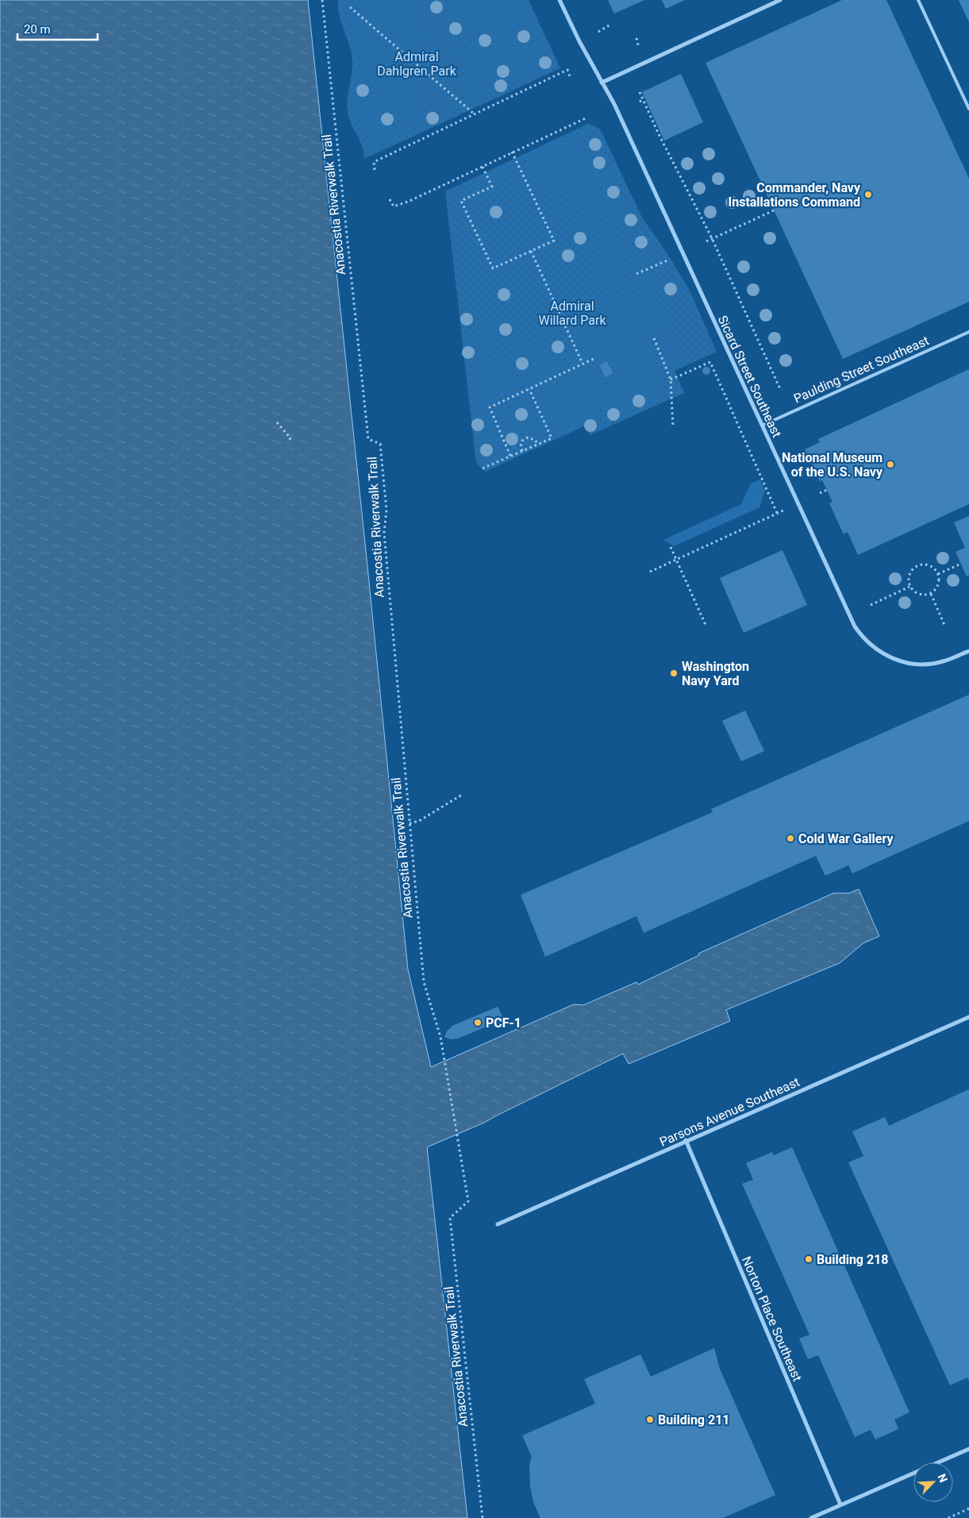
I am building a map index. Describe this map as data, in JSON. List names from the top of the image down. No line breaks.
{"streets":{"street":["Sicard Street Southeast","Parsons Avenue Southeast","Norton Place Southeast"],"lane":["Paulding Street Southeast"],"path":["Anacostia Riverwalk Trail"]},"crossings":[["Paulding Street Southeast","Sicard Street Southeast"],["Parsons Avenue Southeast","Norton Place Southeast"]],"parks":["Admiral Dahlgren Park","Admiral Willard Park"],"places":["Commander, Navy Installations Command","National Museum of the U.S. Navy","Washington Navy Yard","Cold War Gallery","PCF-1","Building 218","Building 211"],"scale_bar":"20 m","north":"top right"}
